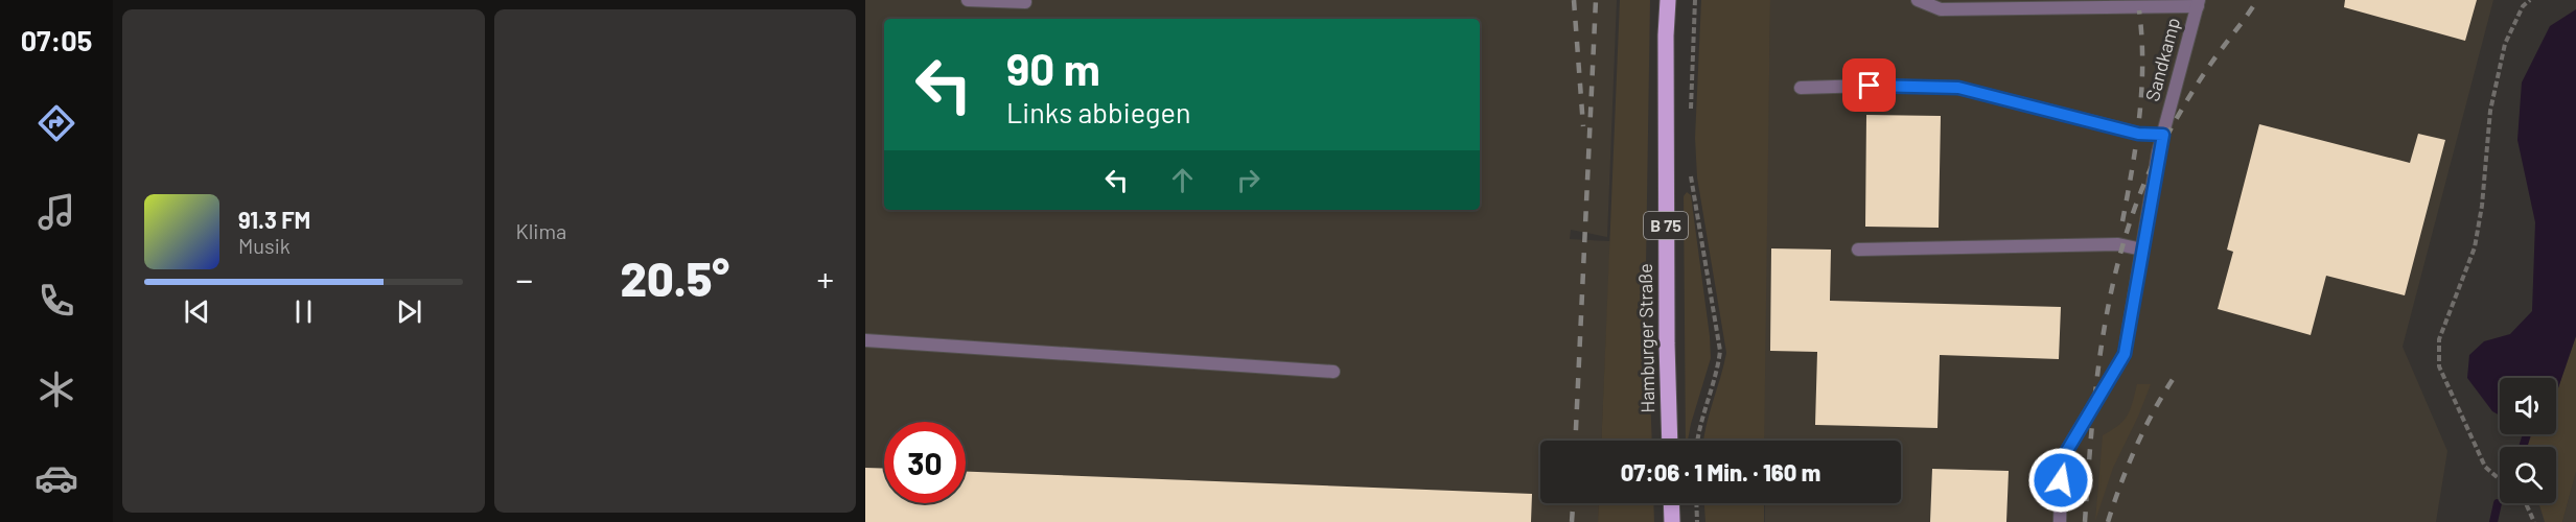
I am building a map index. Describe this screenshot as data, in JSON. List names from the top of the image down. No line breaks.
{"streets":{"main road":["B 75","Hamburger Straße"],"street":["Sandkamp"]},"page":{"tabs":"07:05","tile":"Klima","turn":["90 m","Links abbiegen"],"song":["91.3 FM","Musik"],"heat":["−","20.5°","+"],"limit":"30","trip":"07:06 · 1 Min. · 160 m"}}
